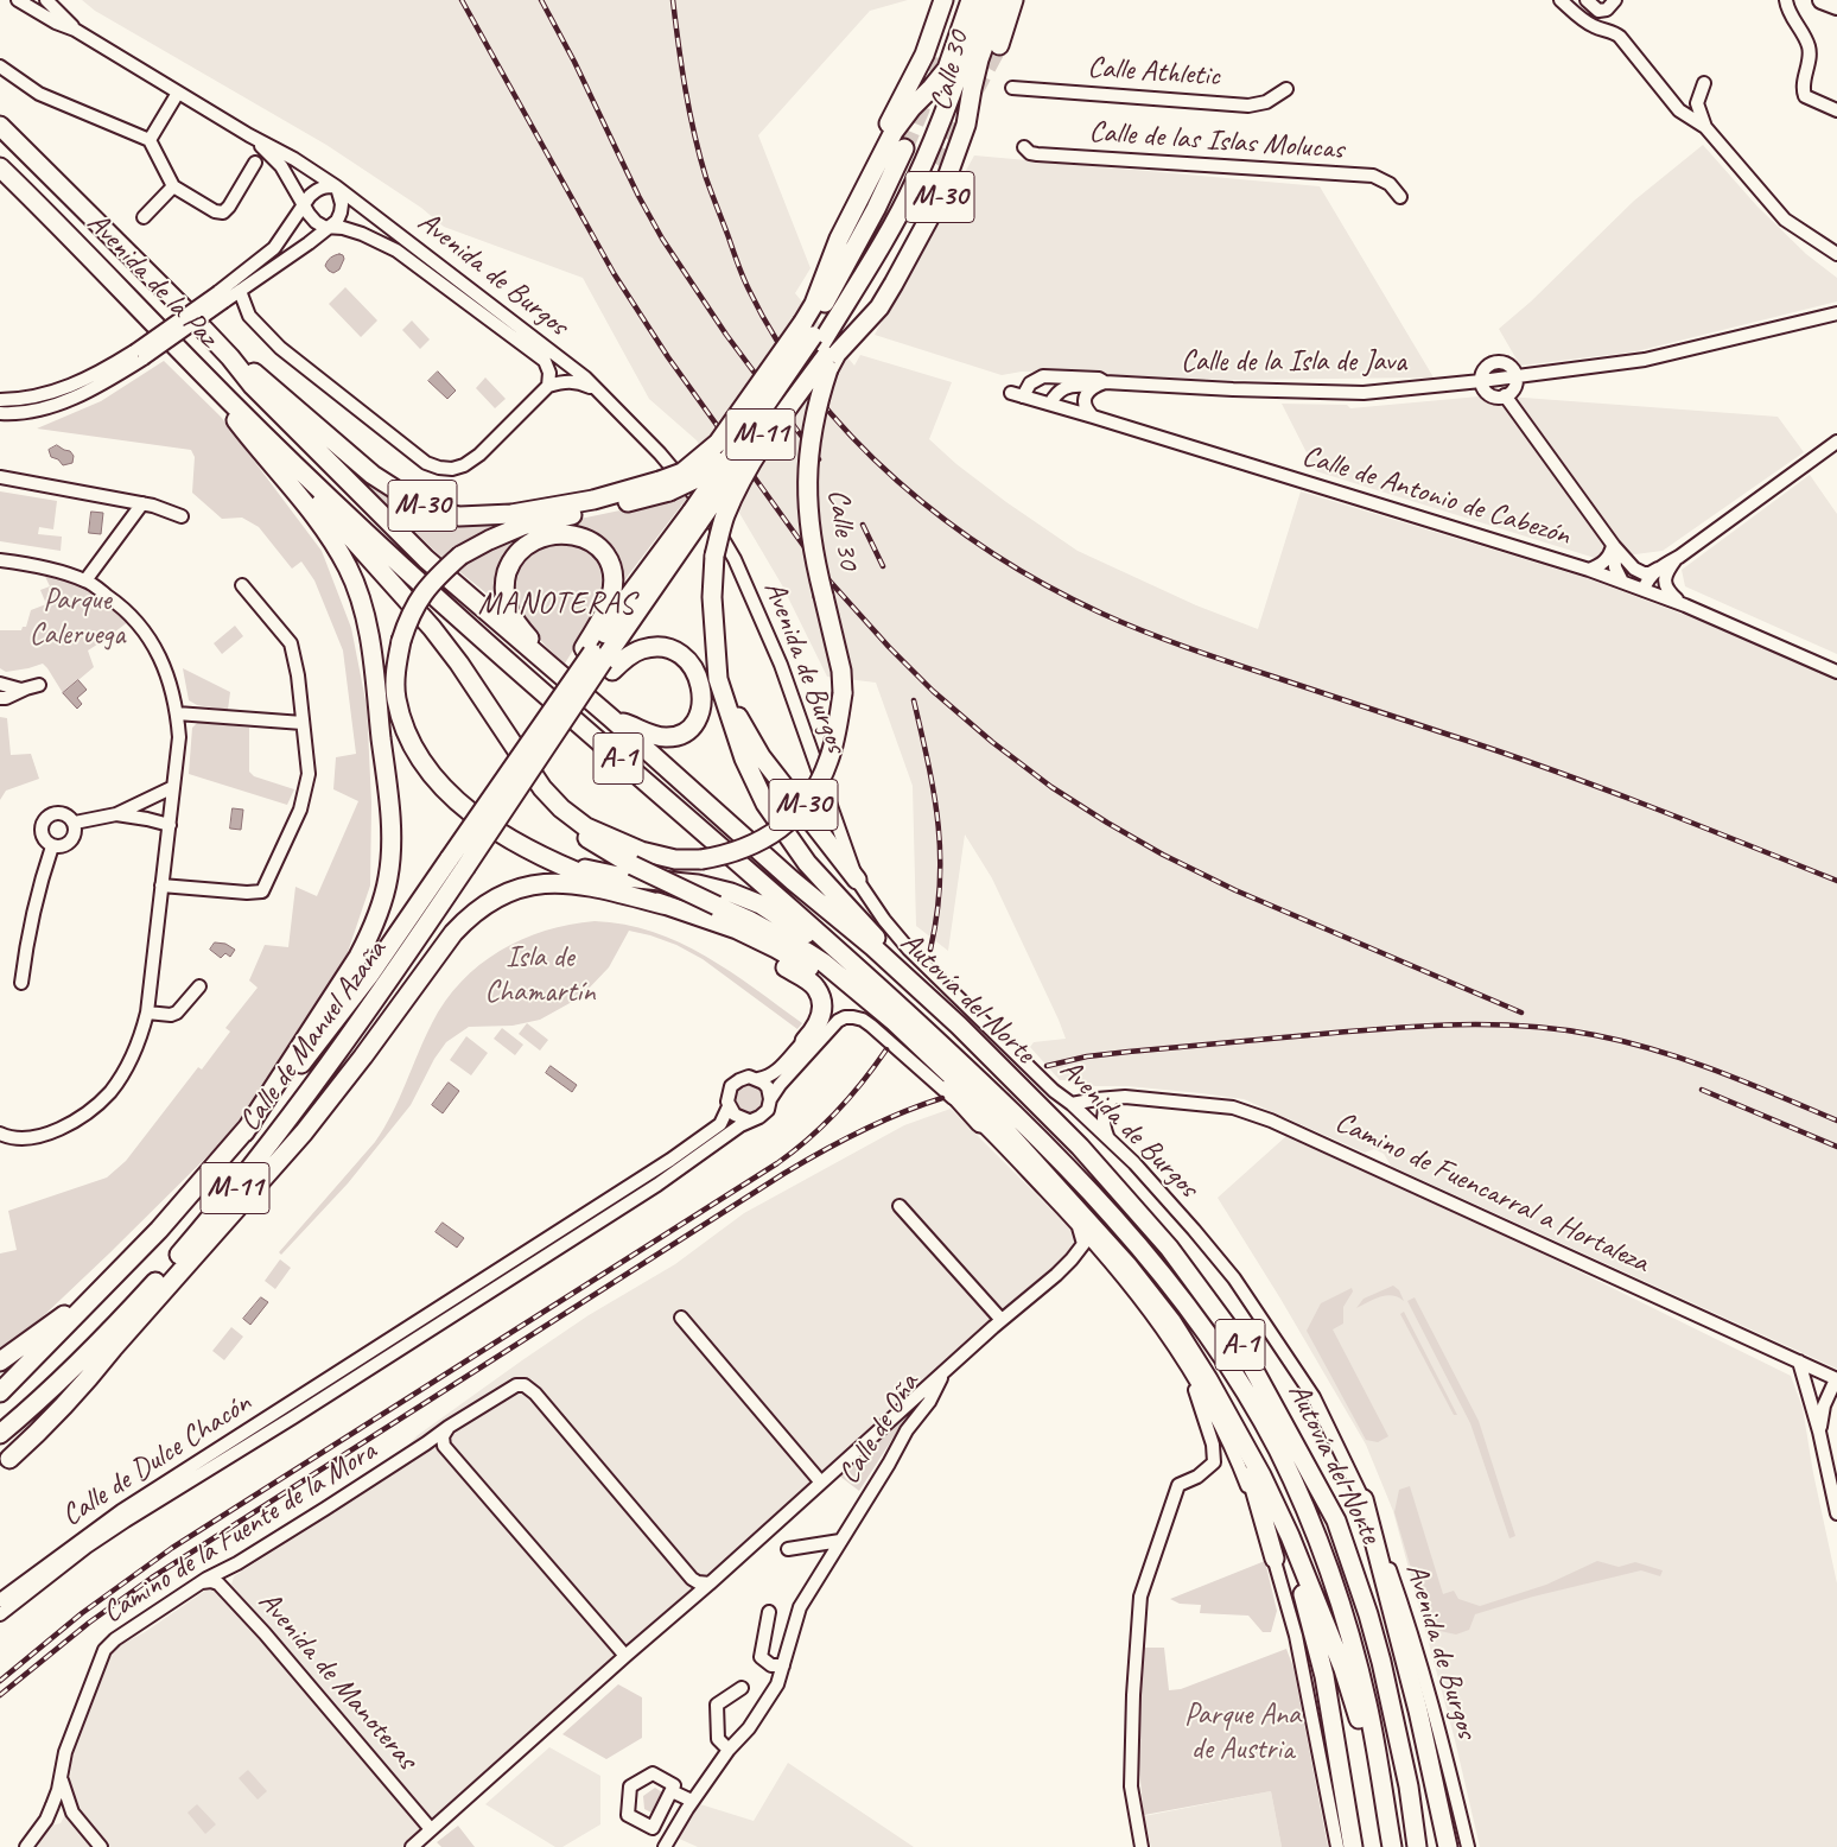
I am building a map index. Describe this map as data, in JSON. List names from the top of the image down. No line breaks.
{"streets":{"highway":["Calle 30","M-30","Avenida de la Paz","M-11","A-1","Autovía del Norte","Calle de Manuel Azaña"],"street":["Calle Athletic","Calle de las Islas Molucas","Avenida de Burgos","Calle de la Isla de Java","Calle de Antonio de Cabezón","Camino de Fuencarral a Hortaleza","Calle de Oña","Calle de Dulce Chacón","Camino de la Fuente de la Mora","Avenida de Manoteras"]},"crossings":[["Calle 30","M-30"],["Calle 30","M-11"],["M-30","Avenida de la Paz"],["M-30","M-11"],["M-30","Autovía del Norte"],["Avenida de Burgos","Camino de Fuencarral a Hortaleza"],["Avenida de la Paz","Autovía del Norte"],["Calle de la Isla de Java","Calle de Antonio de Cabezón"],["M-11","Calle de Manuel Azaña"],["Camino de la Fuente de la Mora","Avenida de Manoteras"]],"districts":["MANOTERAS"],"parks":["Parque Caleruega","Isla de Chamartín","Parque Ana de Austria"]}
